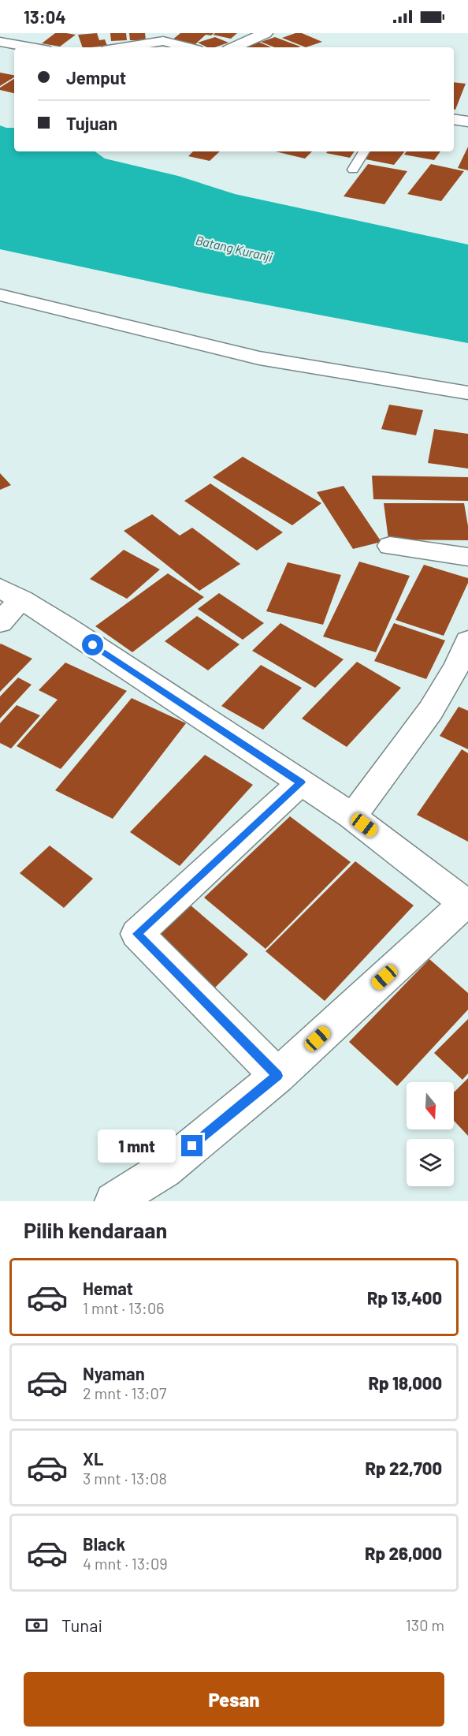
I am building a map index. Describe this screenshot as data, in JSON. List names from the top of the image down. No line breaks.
{"water":["Batang Kuranji"],"north":"bottom","page":{"status":"13:04","banner":["Jemput","Tujuan"],"bubble":"1 mnt","heading":"Pilih kendaraan","list":[{"name":"Hemat","note":"1 mnt · 13:06","value":"Rp 13,400"},{"name":"Nyaman","note":"2 mnt · 13:07","value":"Rp 18,000"},{"name":"XL","note":"3 mnt · 13:08","value":"Rp 22,700"},{"name":"Black","note":"4 mnt · 13:09","value":"Rp 26,000"}],"pay":["Tunai","130 m"],"buttons":"Pesan"}}
